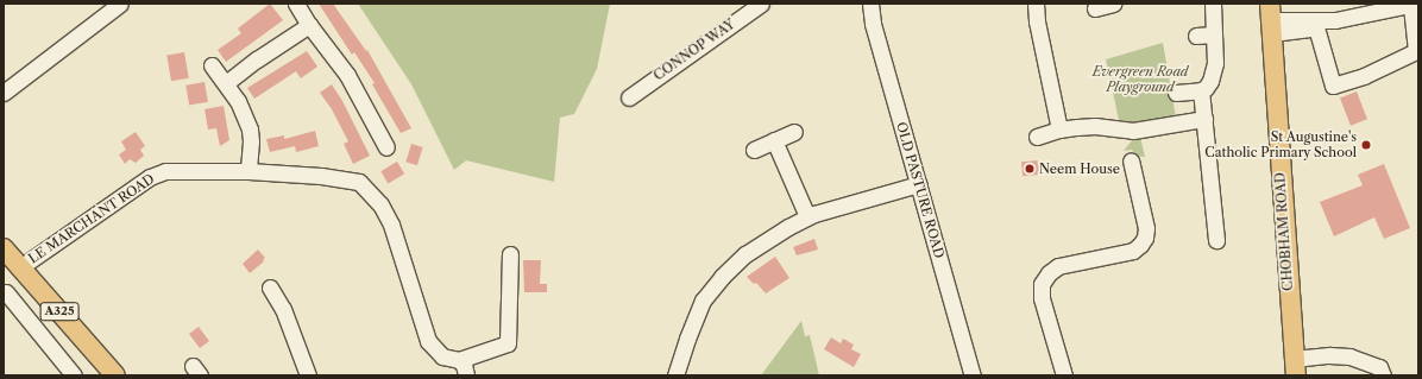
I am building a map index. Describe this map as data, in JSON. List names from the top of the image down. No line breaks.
{"streets":{"main road":["CHOBHAM ROAD","A325"],"street":["CONNOP WAY","OLD PASTURE ROAD","LE MARCHANT ROAD"]},"crossings":[["LE MARCHANT ROAD","A325"]],"parks":["Evergreen Road Playground"],"places":["St Augustine's Catholic Primary School","Neem House"]}
